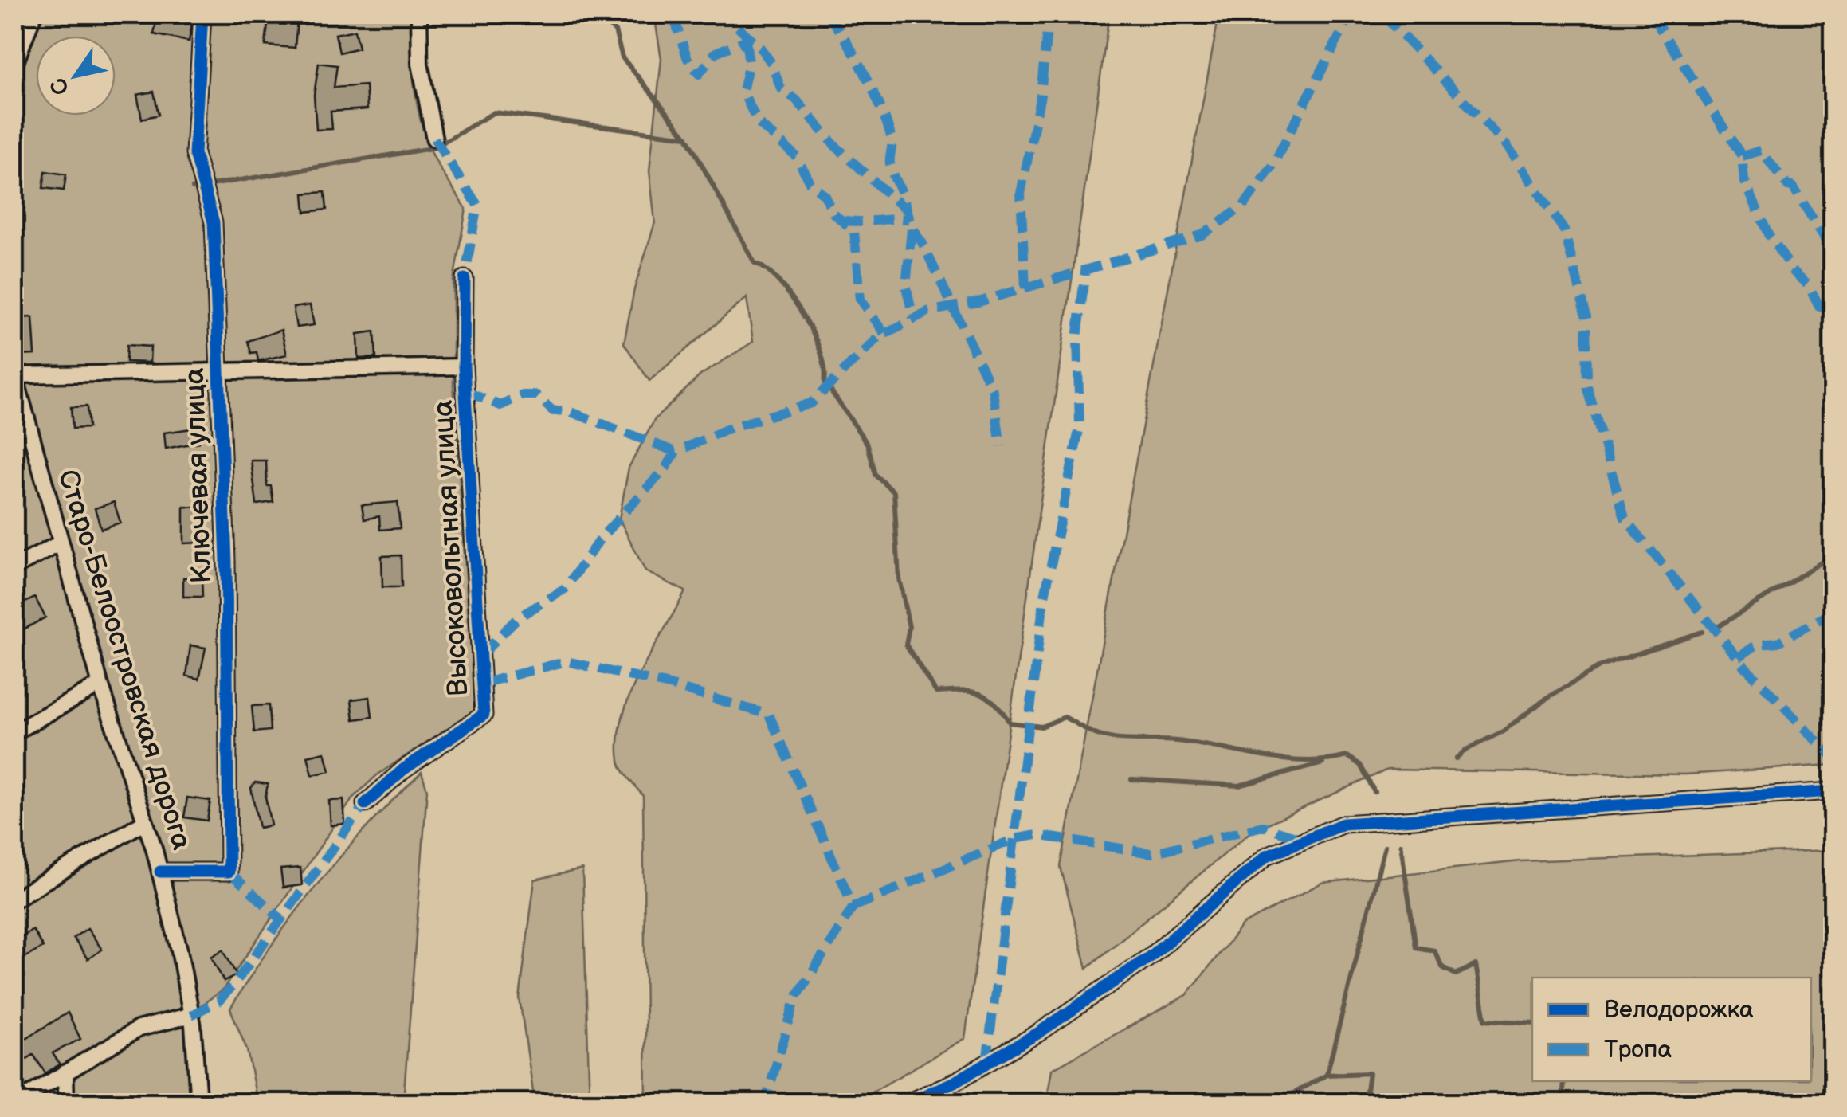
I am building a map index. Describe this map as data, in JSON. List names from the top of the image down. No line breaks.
{"streets":{"street":["Ключевая улица","Высоковольтная улица","Старо-Белоостровская дорога"]},"crossings":[["Ключевая улица","Старо-Белоостровская дорога"]],"legend":["Велодорожка","Тропа"],"north":"bottom left"}
